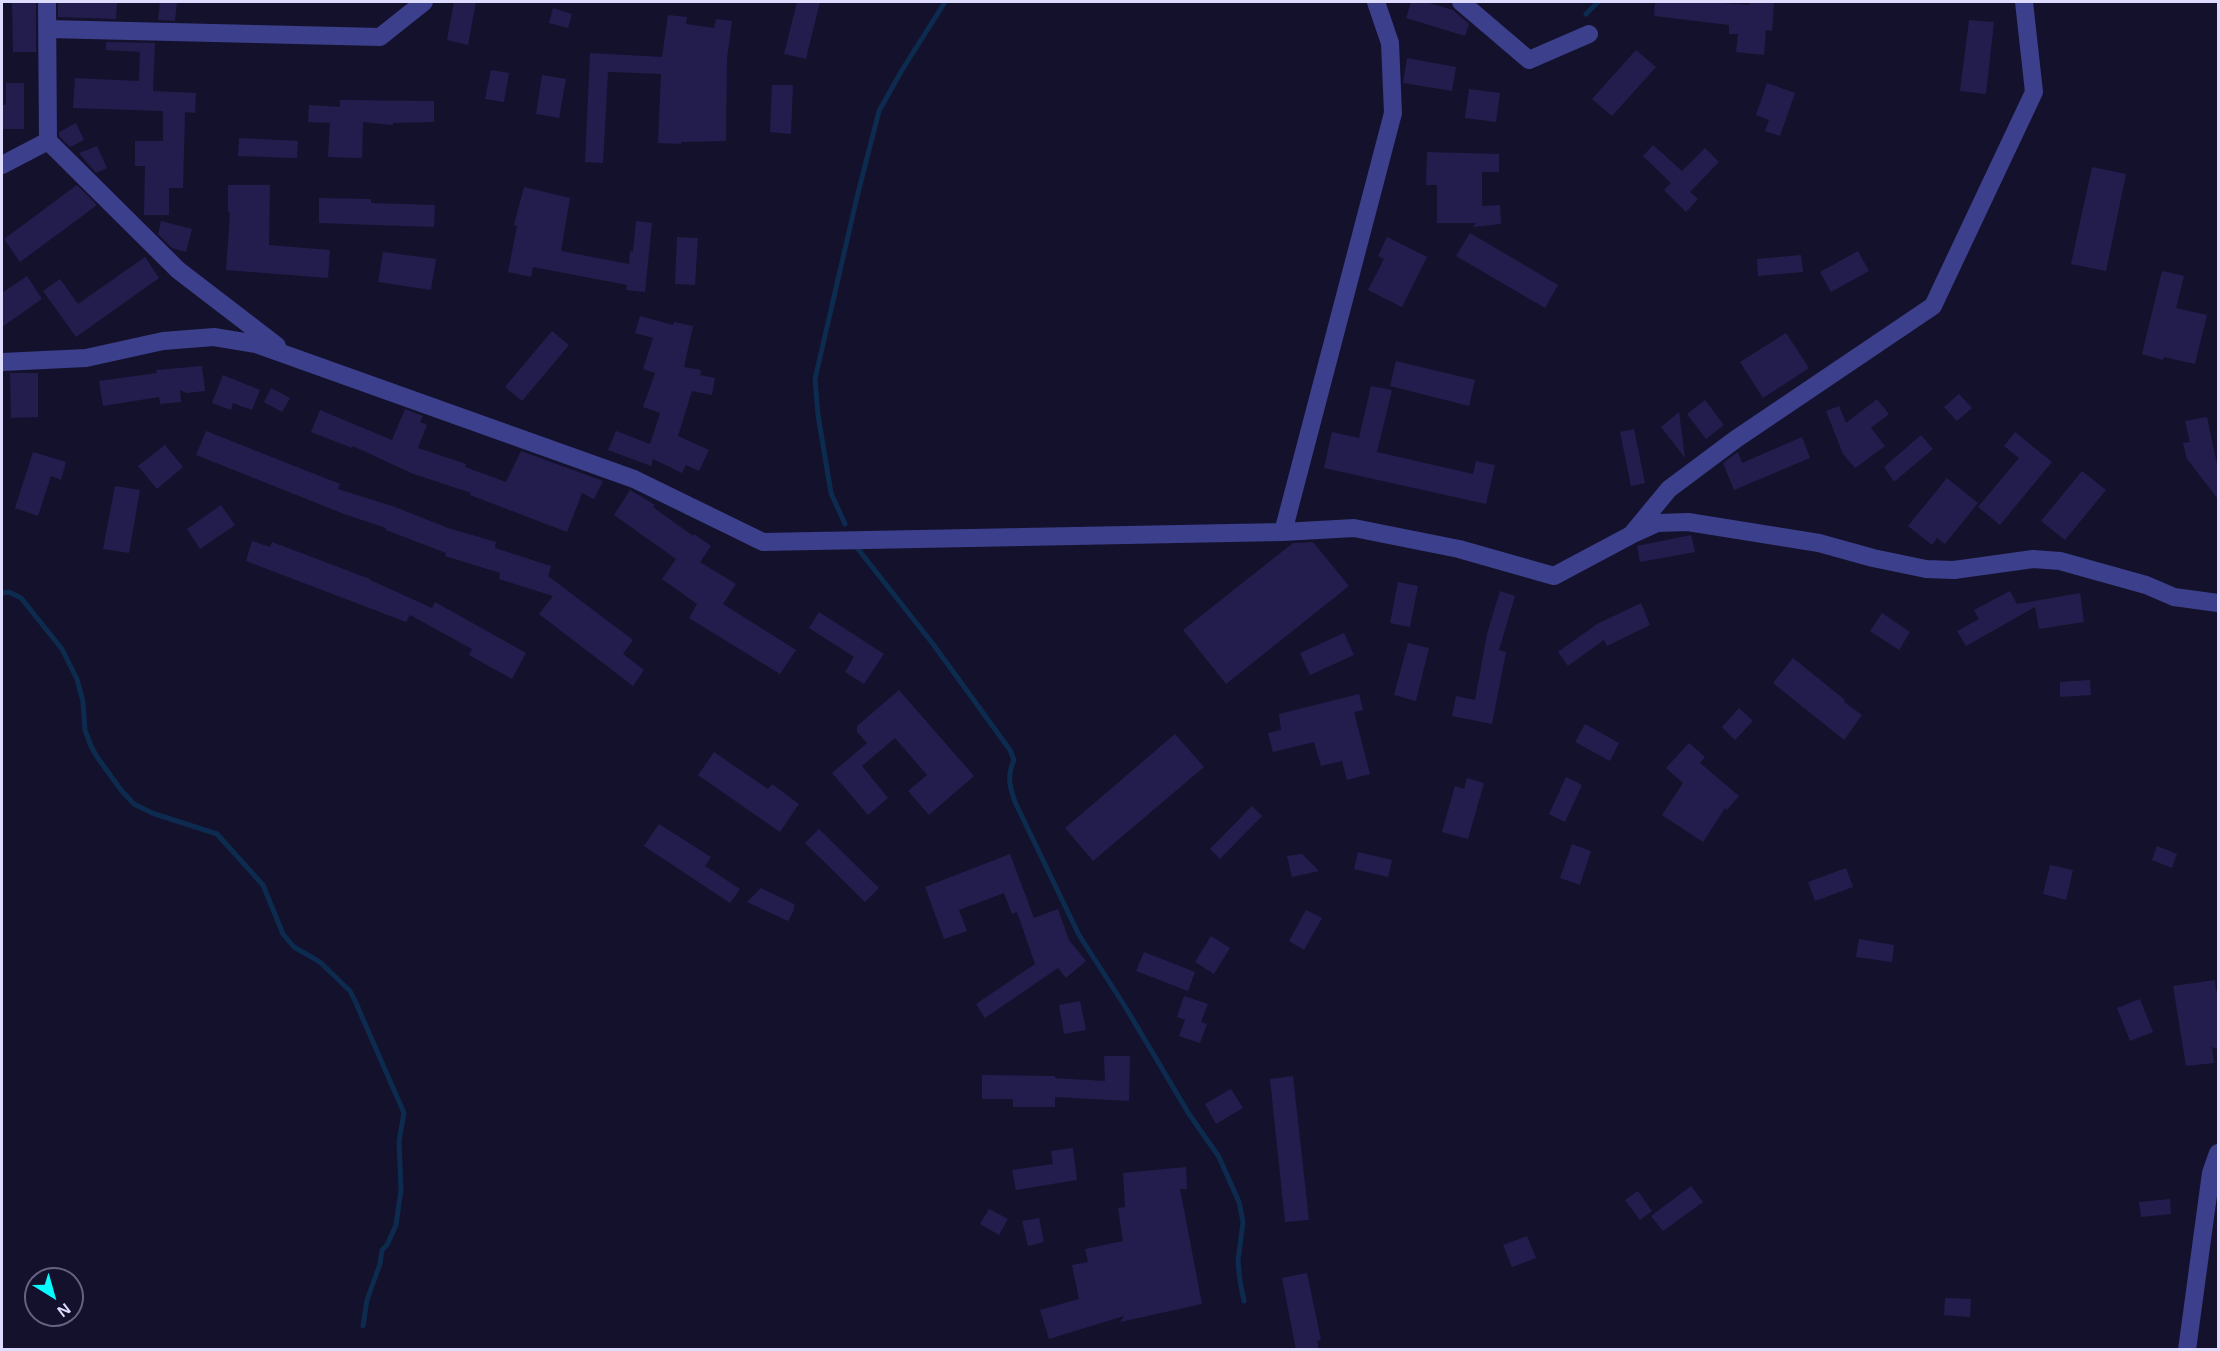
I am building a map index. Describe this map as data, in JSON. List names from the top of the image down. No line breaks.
{"north":"bottom right"}
